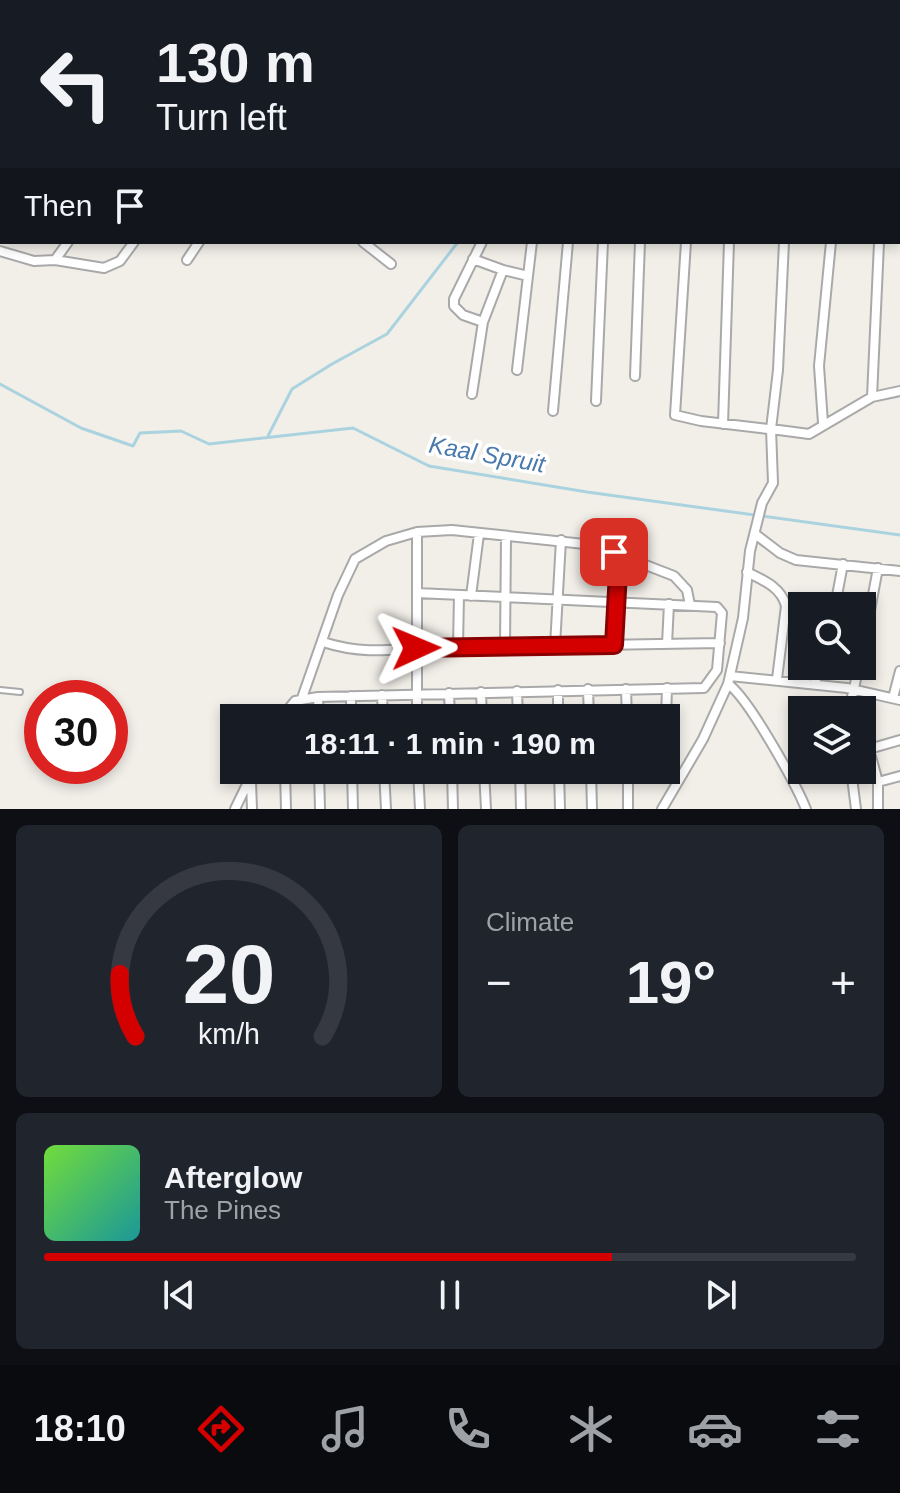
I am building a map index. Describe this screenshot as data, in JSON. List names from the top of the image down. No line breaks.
{"water":["Kaal Spruit"],"page":{"turn":["130 m","Turn left"],"then":"Then","limit":"30","trip":"18:11 · 1 min · 190 m","tile":"Climate","heat":["−","19°","+"],"song":["Afterglow","The Pines"],"tabs":"18:10","gauge":["20","km/h"]}}
